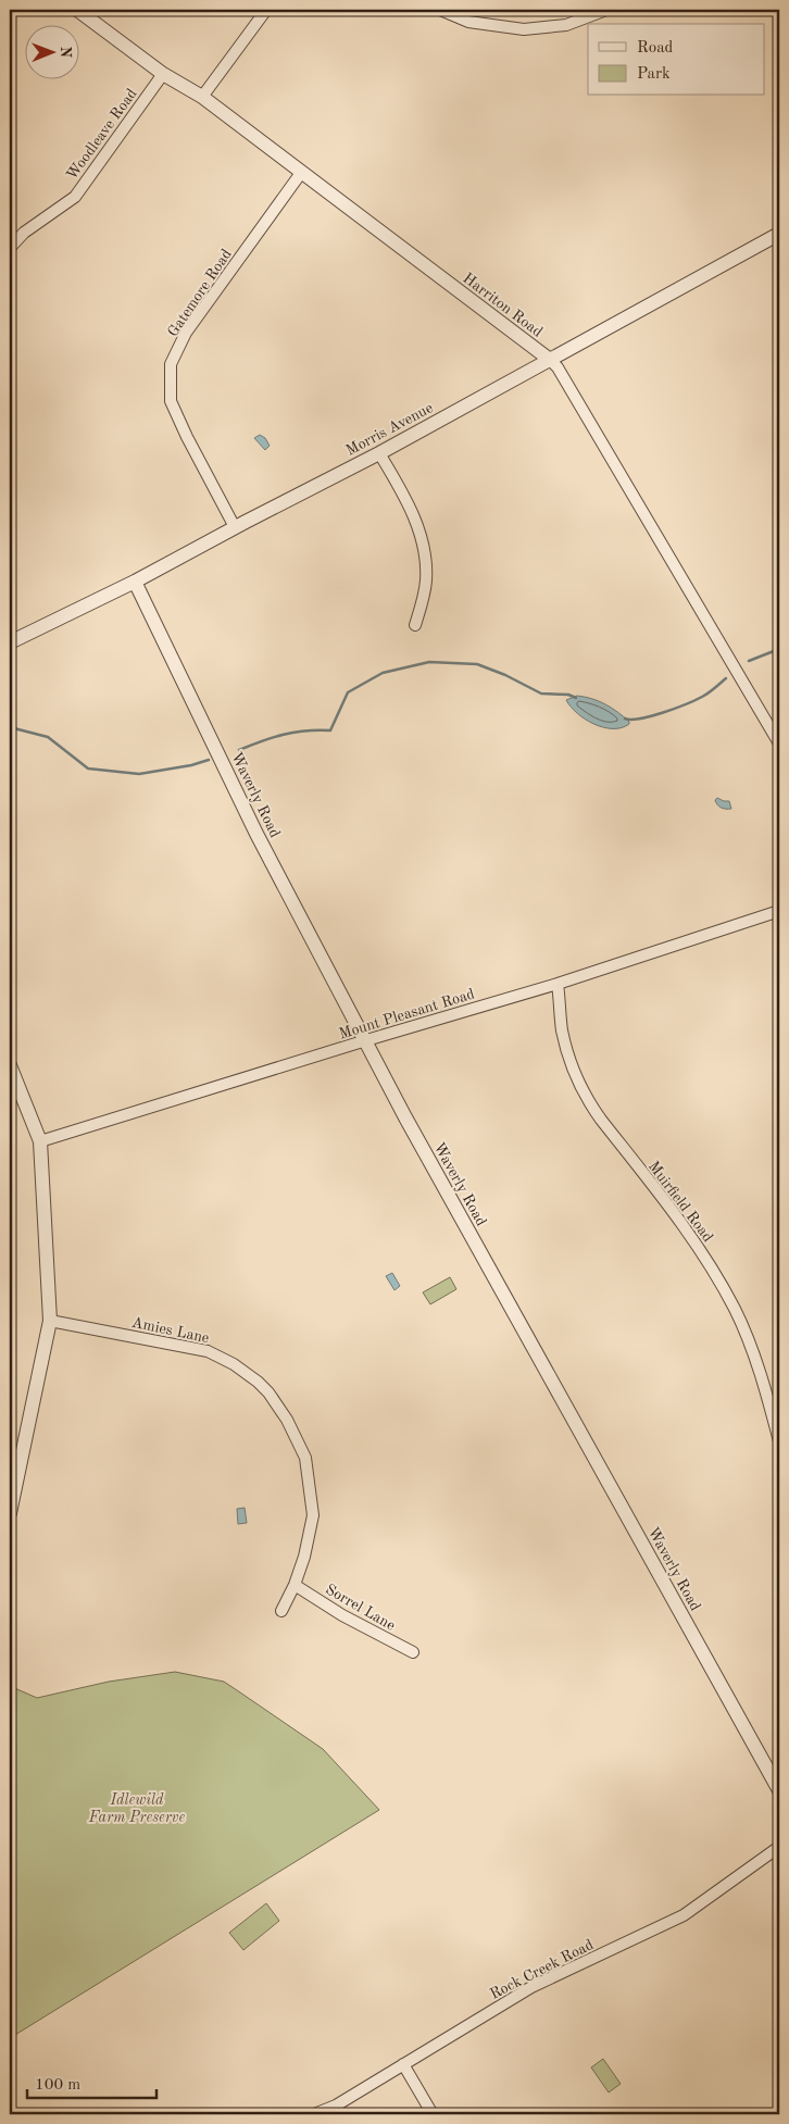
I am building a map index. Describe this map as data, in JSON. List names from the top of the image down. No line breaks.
{"streets":{"street":["Woodleave Road","Gatemore Road","Harriton Road","Morris Avenue","Waverly Road","Mount Pleasant Road","Muirfield Road","Amies Lane","Sorrel Lane","Rock Creek Road"]},"crossings":[["Woodleave Road","Harriton Road"],["Gatemore Road","Harriton Road"],["Gatemore Road","Morris Avenue"],["Harriton Road","Morris Avenue"],["Morris Avenue","Waverly Road"],["Waverly Road","Mount Pleasant Road"],["Mount Pleasant Road","Muirfield Road"],["Amies Lane","Sorrel Lane"]],"parks":["Idlewild Farm Preserve"],"legend":["Road","Park"],"scale_bar":"100 m","north":"right"}
